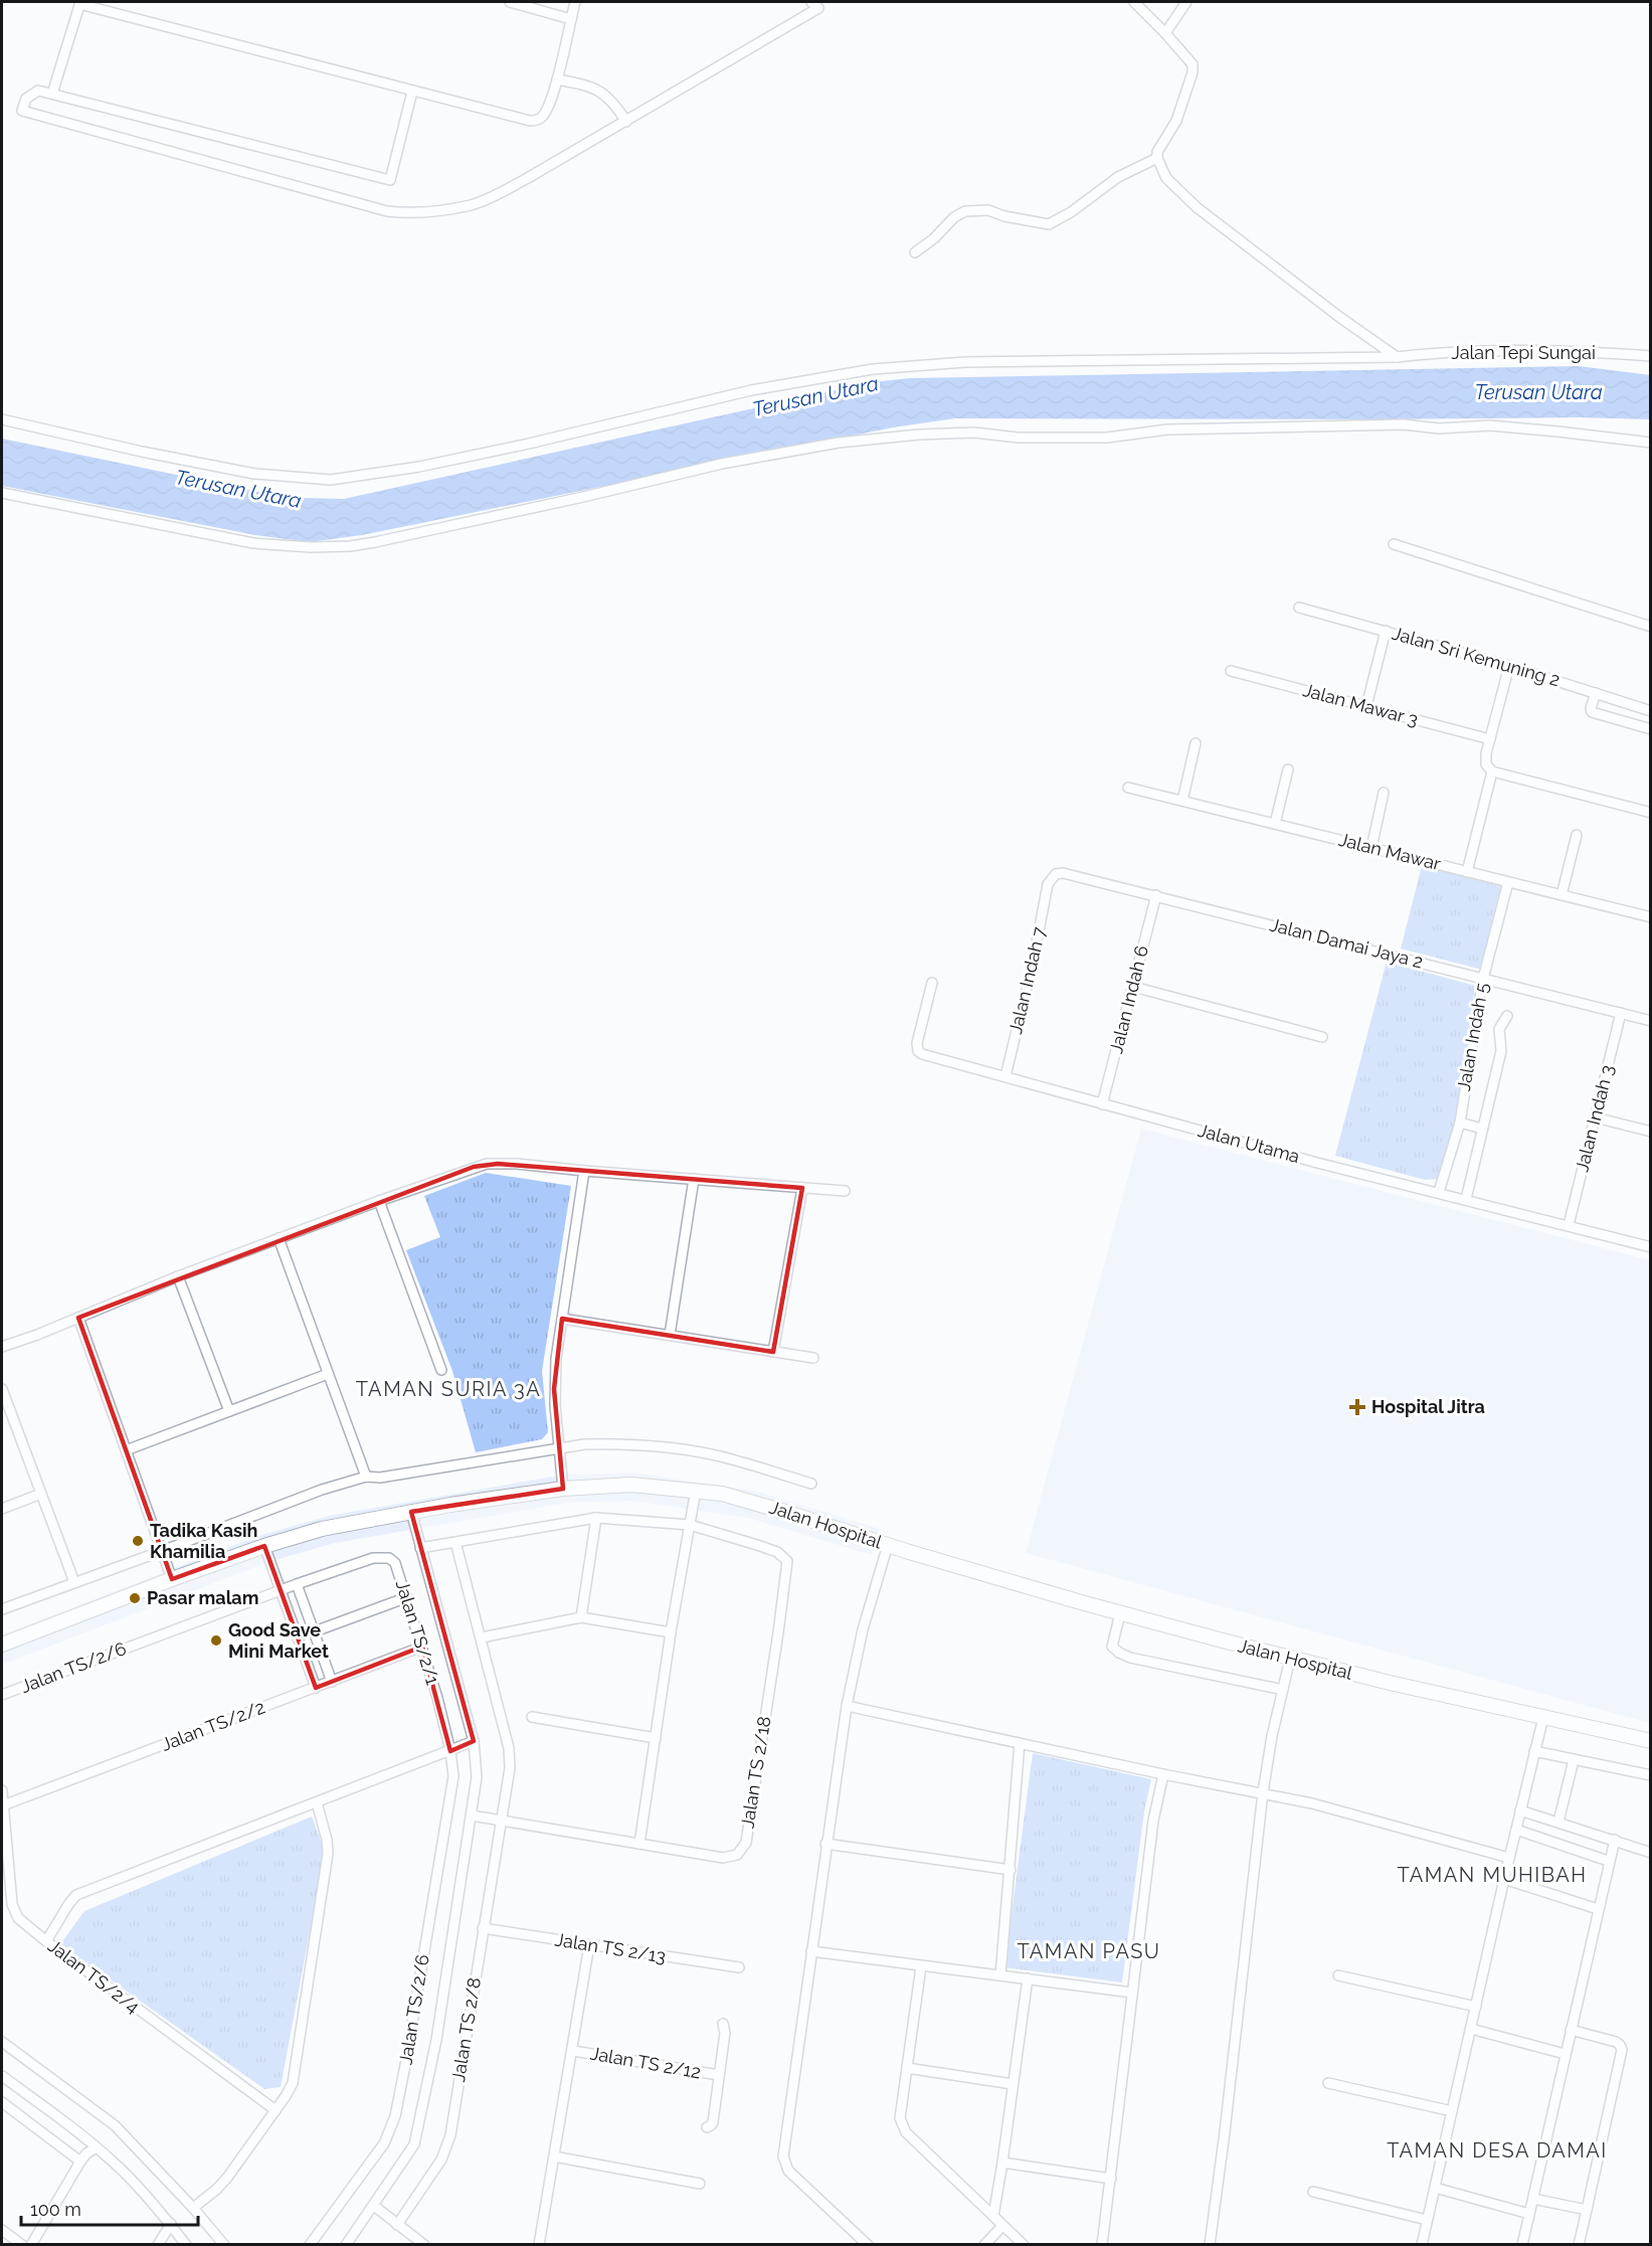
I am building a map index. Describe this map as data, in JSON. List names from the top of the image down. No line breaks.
{"streets":{"street":["Jalan Tepi Sungai","Jalan Sri Kemuning 2","Jalan Mawar 3","Jalan Mawar","Jalan Damai Jaya 2","Jalan Indah 7","Jalan Indah 6","Jalan Indah 5","Jalan Indah 3","Jalan Utama","Jalan Hospital","Jalan TS/2/1","Jalan TS/2/6","Jalan TS/2/2","Jalan TS 2/18","Jalan TS 2/13","Jalan TS/2/4","Jalan TS 2/8","Jalan TS 2/12"]},"crossings":[["Jalan Mawar","Jalan Indah 5"],["Jalan Damai Jaya 2","Jalan Indah 7"],["Jalan Damai Jaya 2","Jalan Indah 6"],["Jalan Damai Jaya 2","Jalan Indah 5"],["Jalan Damai Jaya 2","Jalan Indah 3"],["Jalan Indah 7","Jalan Utama"],["Jalan Indah 6","Jalan Utama"],["Jalan Indah 5","Jalan Utama"],["Jalan Indah 3","Jalan Utama"],["Jalan TS/2/1","Jalan TS/2/6"],["Jalan TS/2/1","Jalan TS/2/2"],["Jalan TS/2/2","Jalan TS/2/4"],["Jalan TS 2/18","Jalan TS 2/8"],["Jalan TS 2/13","Jalan TS 2/8"]],"districts":["TAMAN SURIA 3A","TAMAN MUHIBAH","TAMAN PASU","TAMAN DESA DAMAI"],"water":["Terusan Utara"],"places":{"health":["Hospital Jitra"],"other":["Tadika Kasih Khamilia","Pasar malam","Good Save Mini Market"]},"scale_bar":"100 m"}
